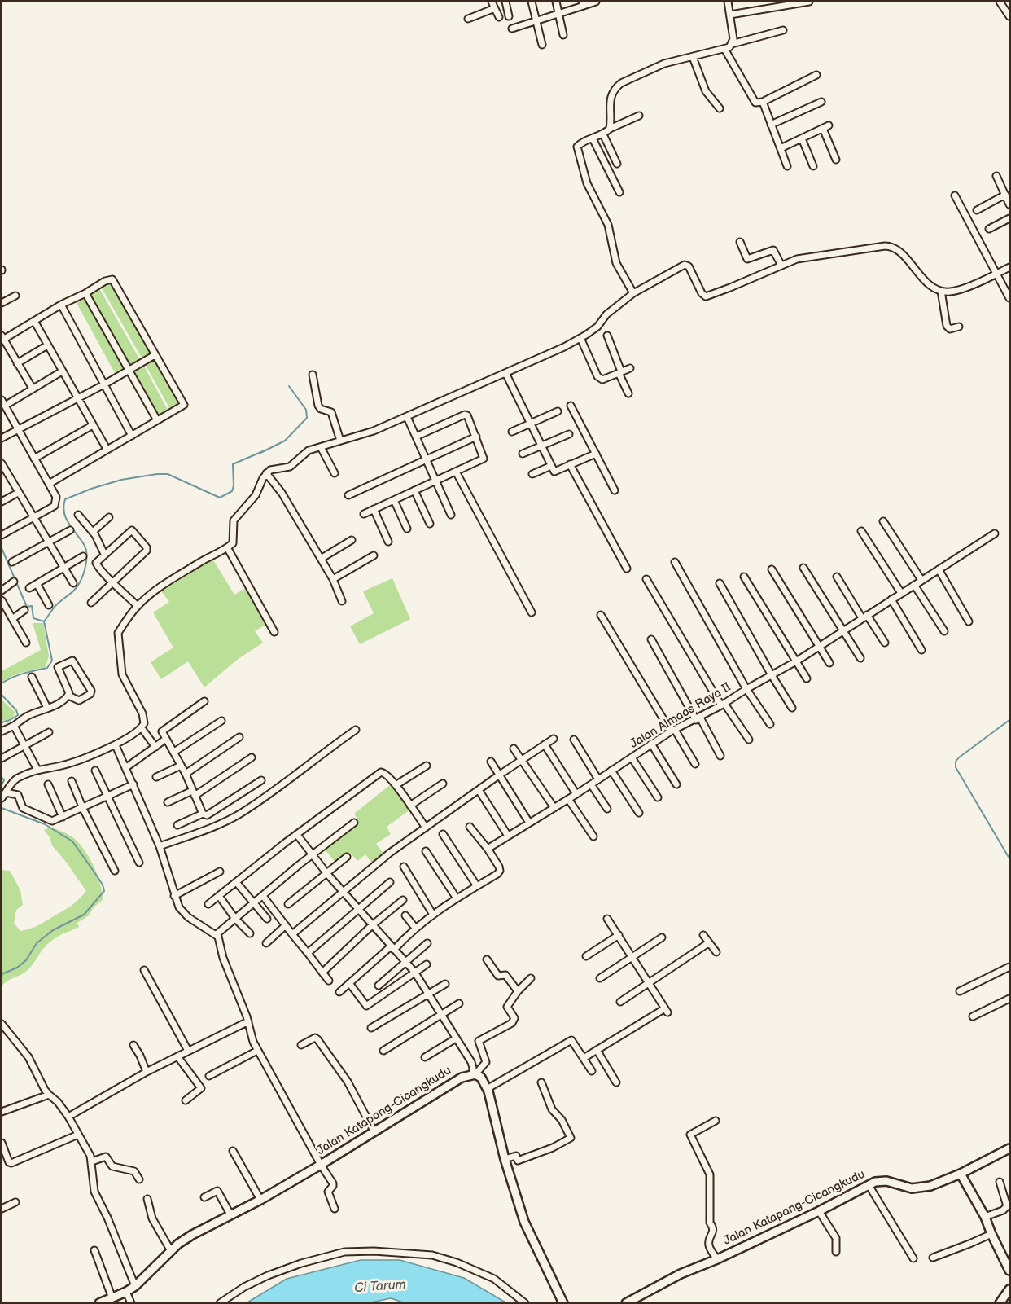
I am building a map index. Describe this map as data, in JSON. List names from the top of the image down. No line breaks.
{"streets":{"street":["Jalan Almaas Raya II","Jalan Katapang-Cicangkudu"]},"water":["Ci Tarum"]}
